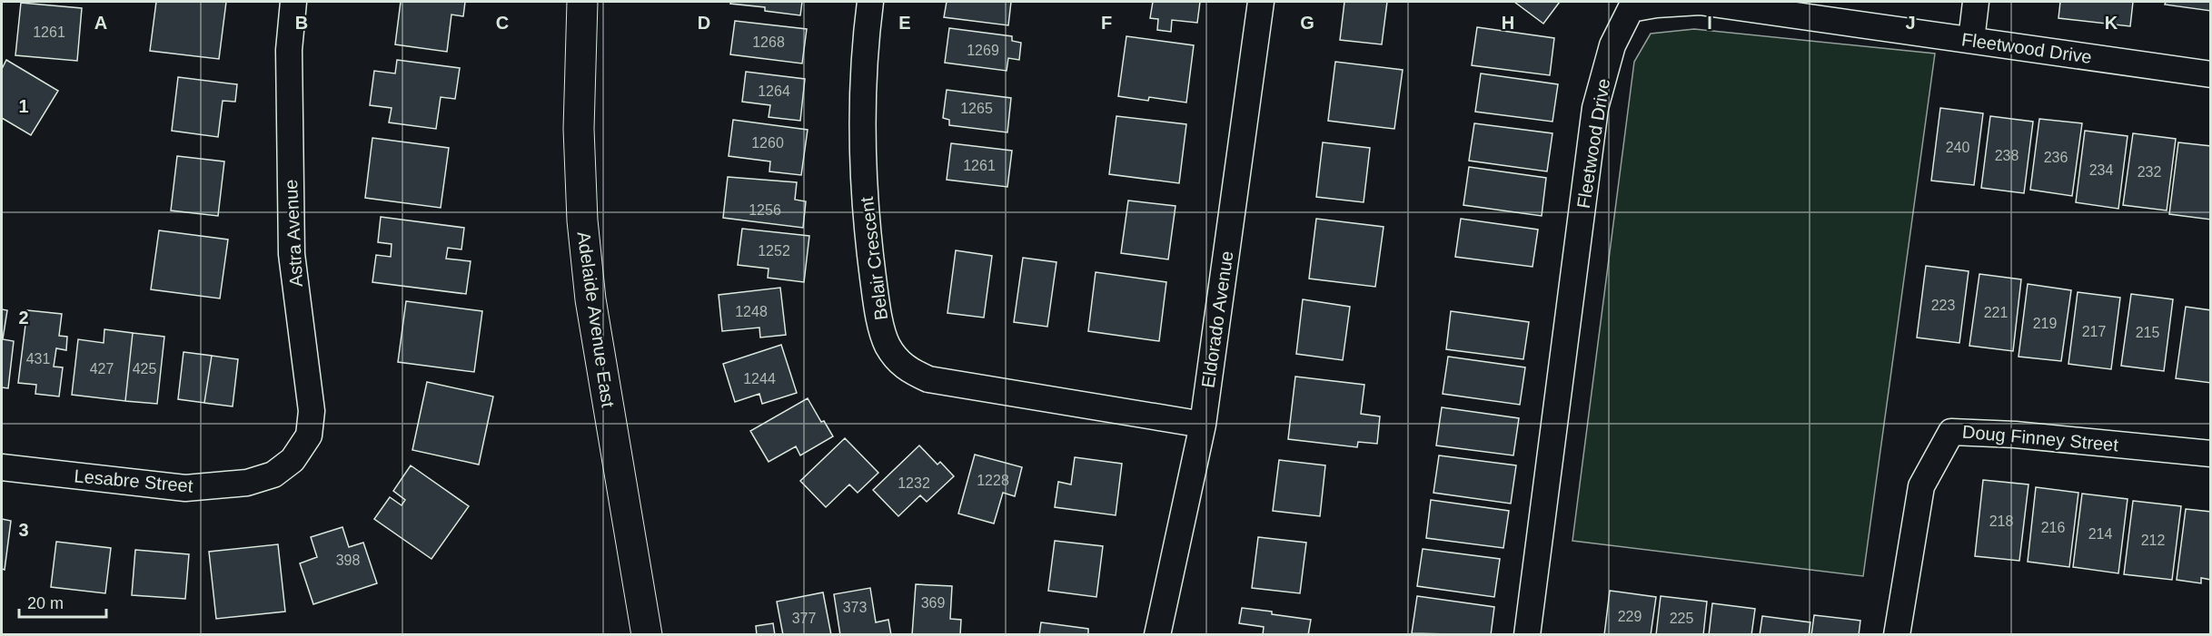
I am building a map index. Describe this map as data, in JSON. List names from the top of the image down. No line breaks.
{"streets":{"main road":["Adelaide Avenue East"],"street":["Fleetwood Drive","Astra Avenue","Belair Crescent","Eldorado Avenue","Doug Finney Street","Lesabre Street"]},"crossings":[["Astra Avenue","Lesabre Street"],["Belair Crescent","Eldorado Avenue"]],"house_numbers":["1261","1268","1269","1264","1265","1260","240","238","236","1261","234","232","1256","1252","223","1248","221","219","217","215","431","427","425","1244","1228","1232","218","216","214","212","398","369","373","229","377","225"],"scale_bar":"20 m","grid":{"columns":["A","B","C","D","E","F","G","H","I","J","K"],"rows":["1","2","3"]}}
